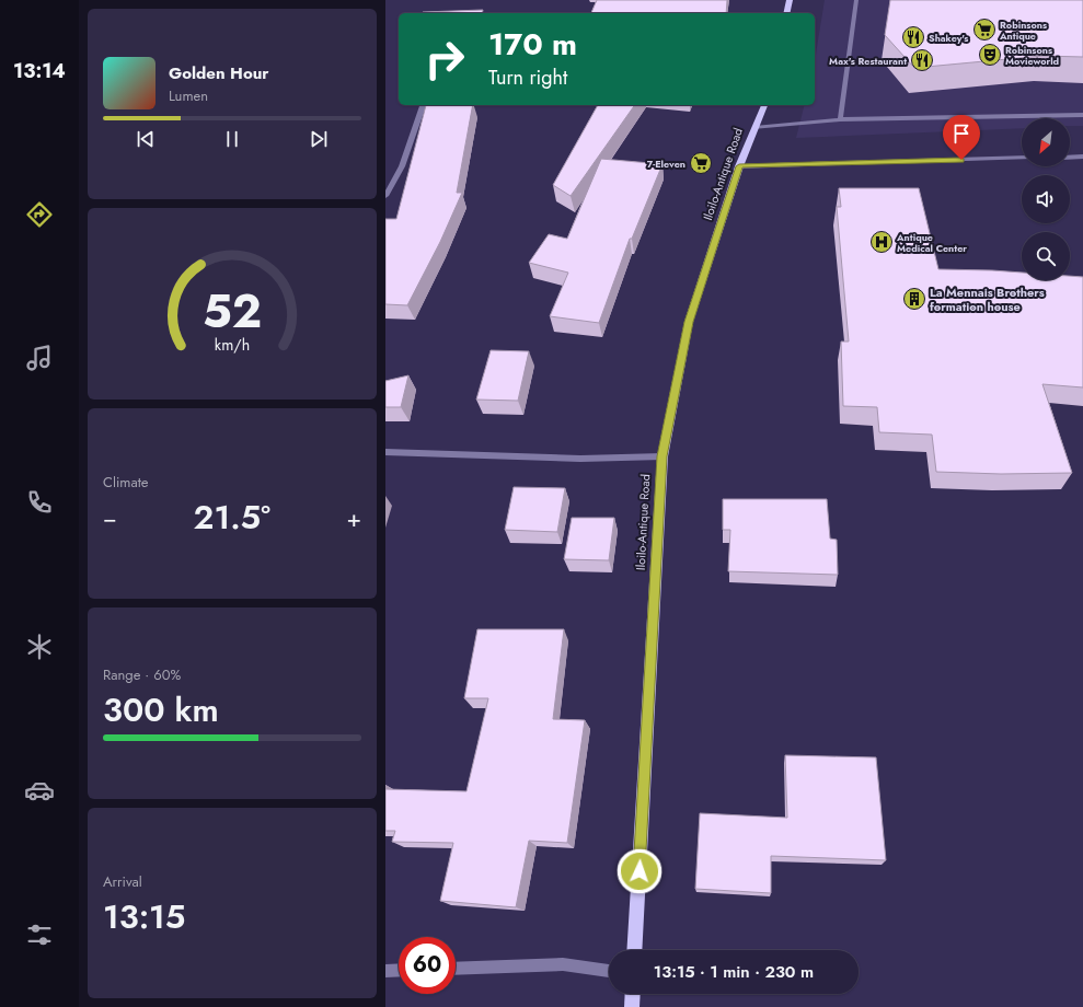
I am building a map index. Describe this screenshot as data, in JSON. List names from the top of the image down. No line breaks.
{"streets":{"main road":["Iloilo-Antique Road"]},"places":{"supermarket":["Robinsons Antique","7-Eleven"],"restaurant":["Shakey's","Max's Restaurant"],"theatre":["Robinsons Movieworld"],"hospital":["Antique Medical Center"],"building":["La Mennais Brothers formation house"]},"north":"bottom left","page":{"tabs":"13:14","turn":["170 m","Turn right"],"song":["Golden Hour","Lumen"],"tile":["Climate",["Range · 60%","300 km"],["Arrival","13:15"]],"heat":["−","21.5°","+"],"limit":"60","trip":"13:15 · 1 min · 230 m","gauge":["52","km/h"]}}
